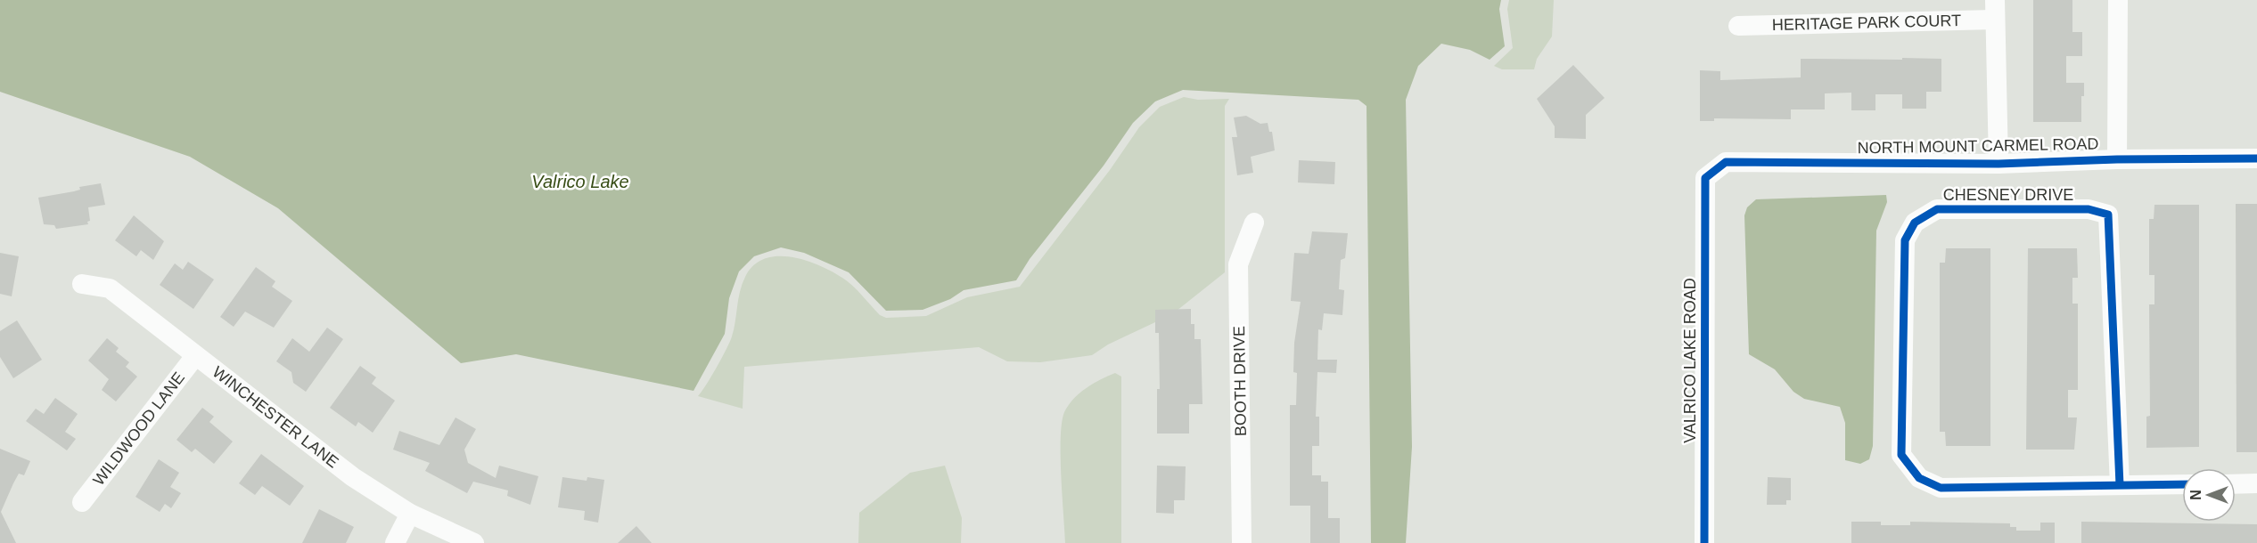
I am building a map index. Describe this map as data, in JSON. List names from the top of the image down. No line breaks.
{"streets":{"street":["HERITAGE PARK COURT","NORTH MOUNT CARMEL ROAD","CHESNEY DRIVE","VALRICO LAKE ROAD","BOOTH DRIVE","WINCHESTER LANE","WILDWOOD LANE"]},"crossings":[["NORTH MOUNT CARMEL ROAD","VALRICO LAKE ROAD"],["WINCHESTER LANE","WILDWOOD LANE"]],"water":["Valrico Lake"],"north":"left"}
